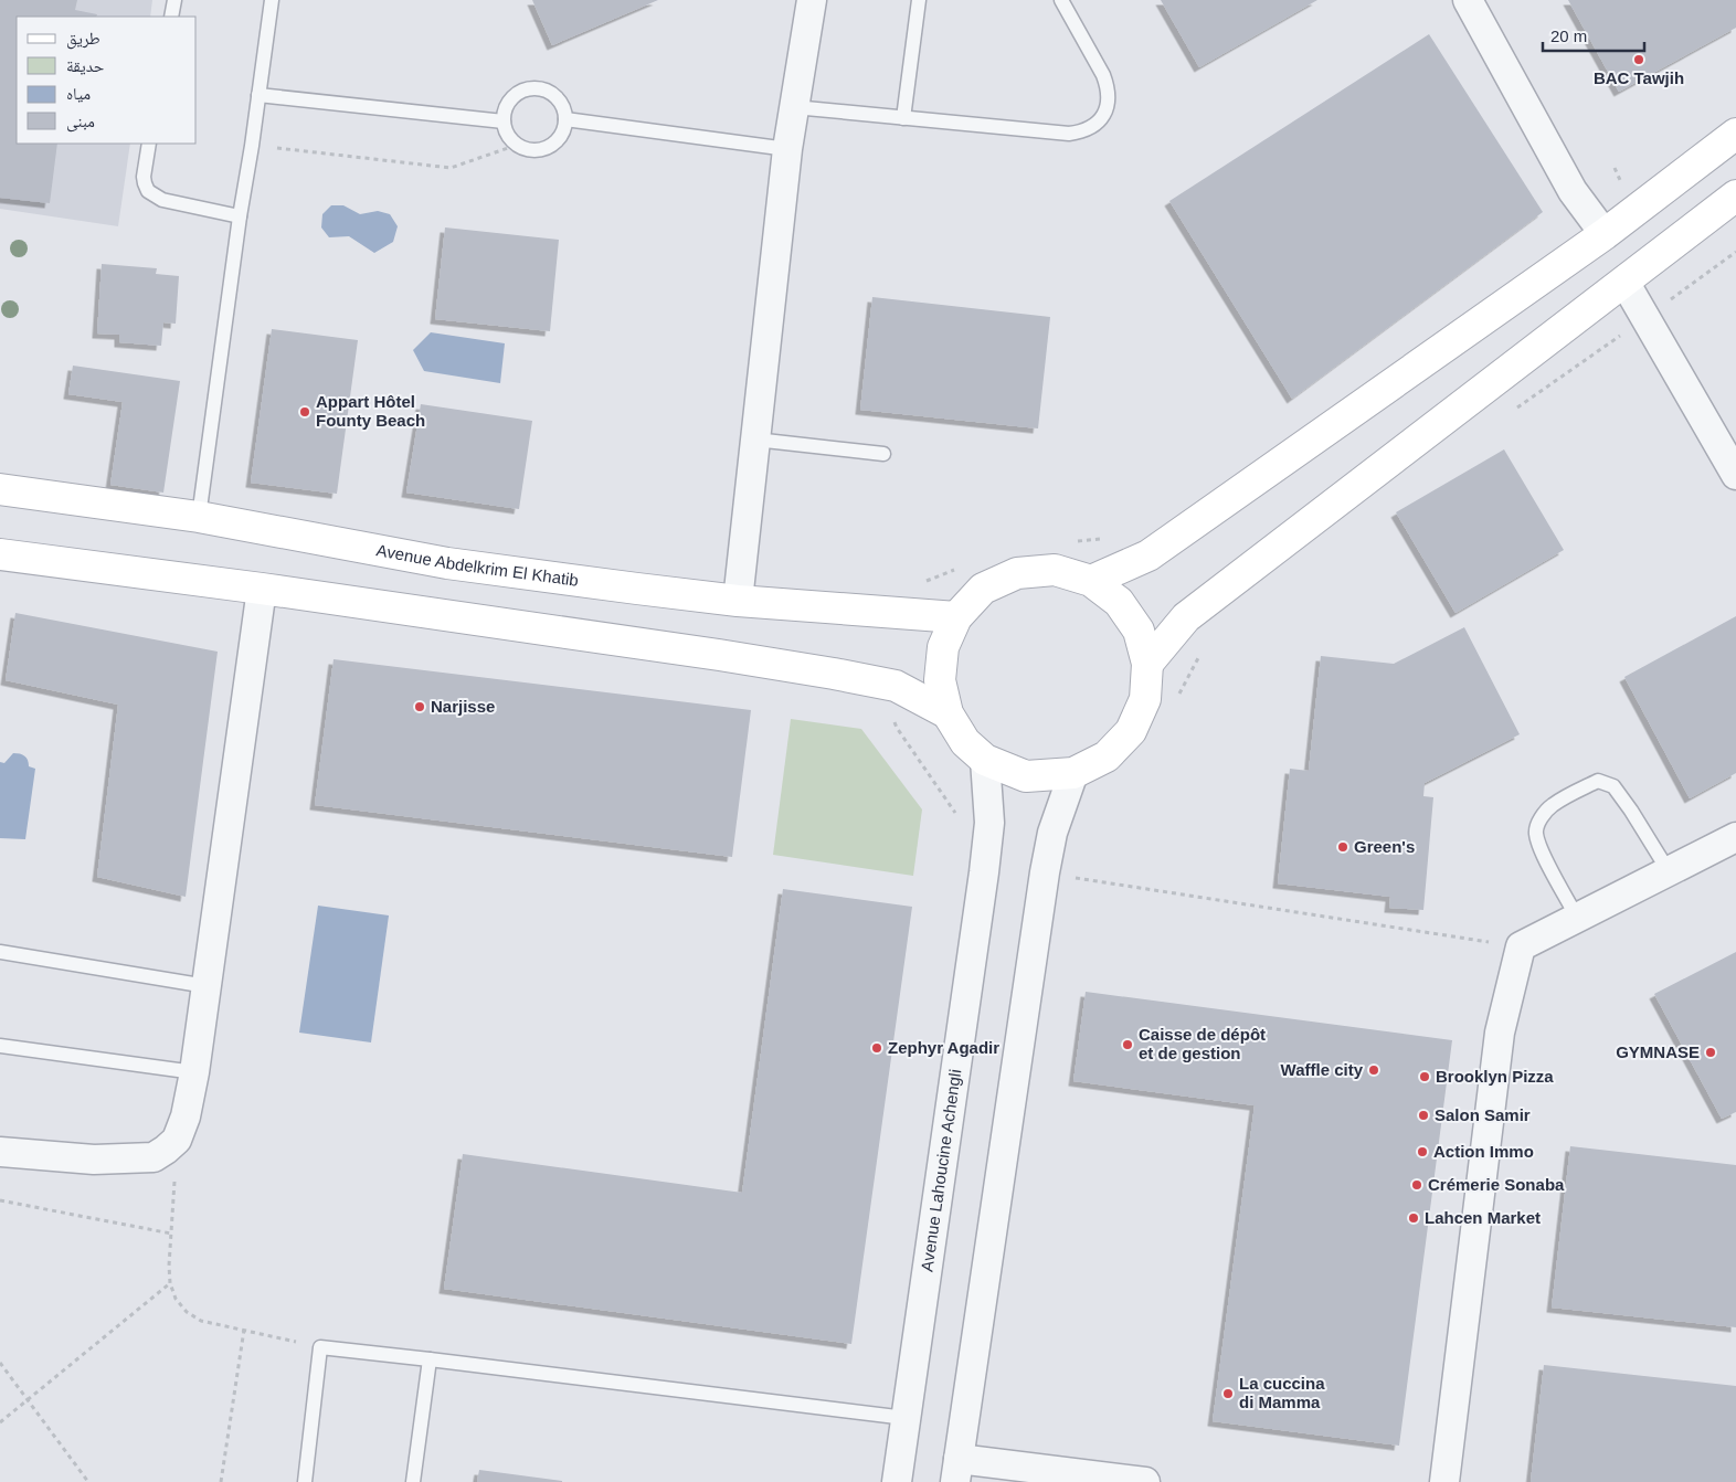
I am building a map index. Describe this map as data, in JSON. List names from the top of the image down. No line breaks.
{"streets":{"street":["Avenue Abdelkrim El Khatib","Avenue Lahoucine Achengli"]},"places":["BAC Tawjih","Appart Hôtel Founty Beach","Narjisse","Green's","Caisse de dépôt et de gestion","Zephyr Agadir","GYMNASE","Waffle city","Brooklyn Pizza","Salon Samir","Action Immo","Crémerie Sonaba","Lahcen Market","La cuccina di Mamma"],"legend":["طريق","حديقة","مياه","مبنى"],"scale_bar":"20 m"}
